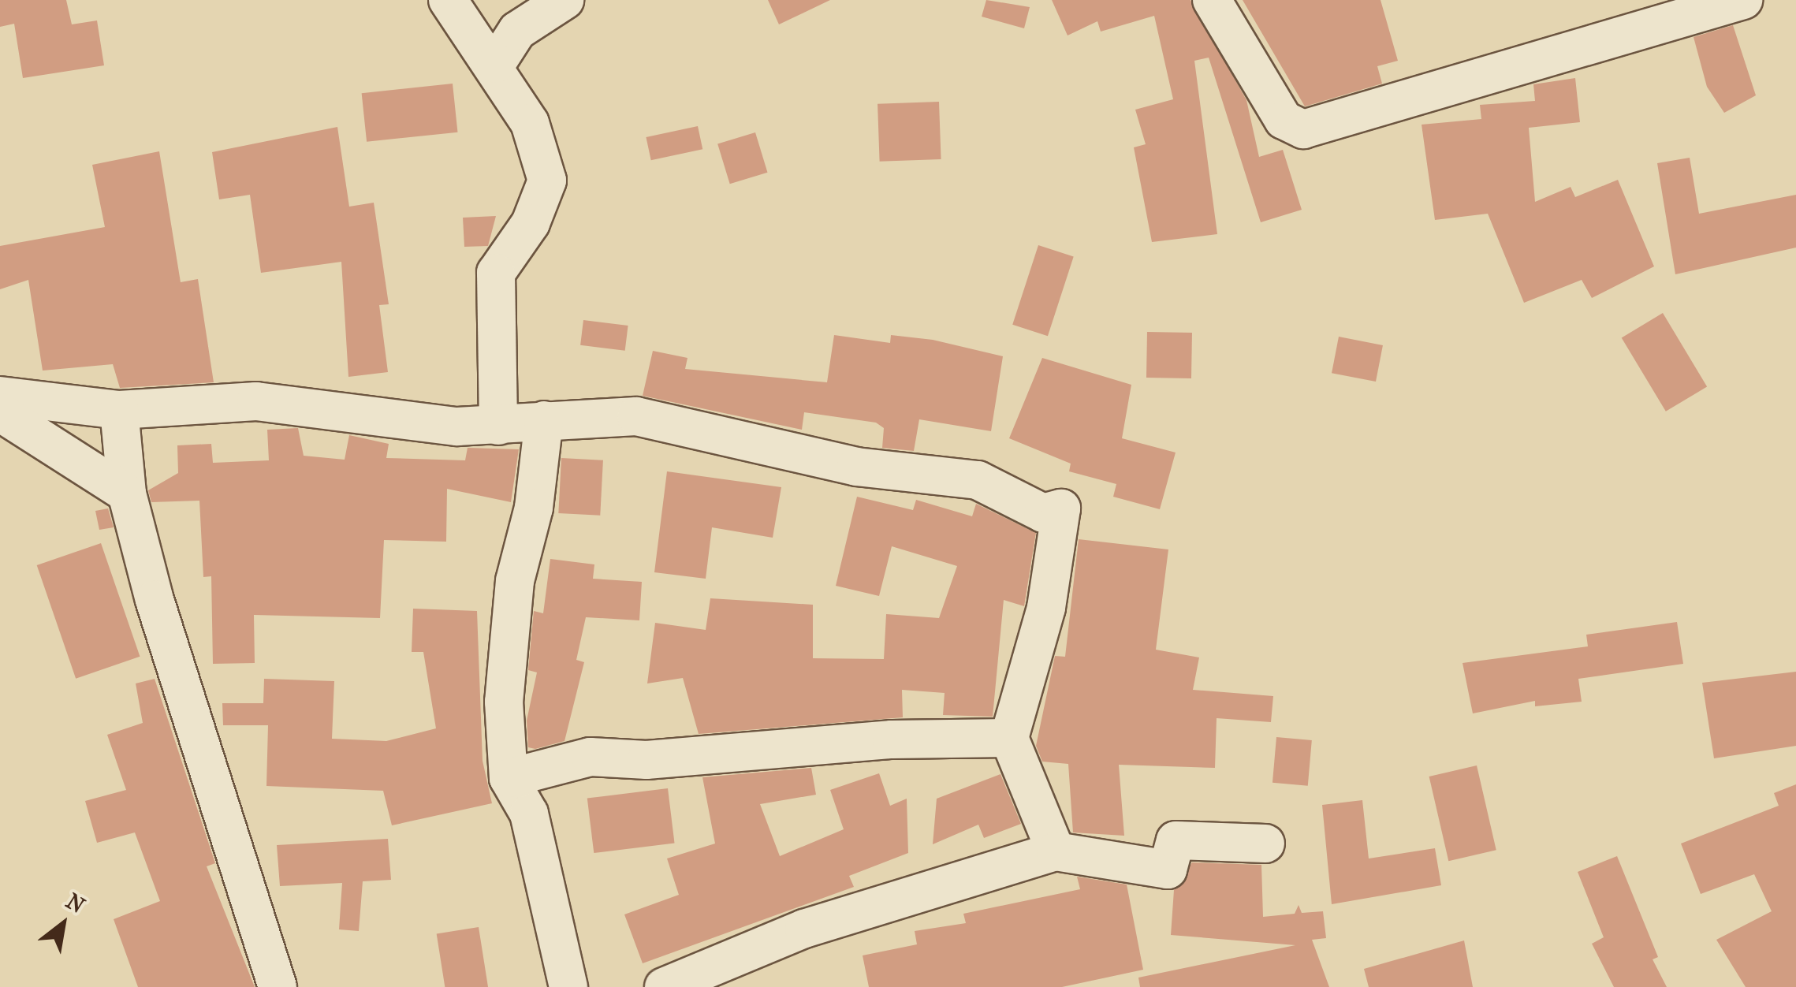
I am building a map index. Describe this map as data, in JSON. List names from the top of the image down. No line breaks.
{"north":"top right"}
